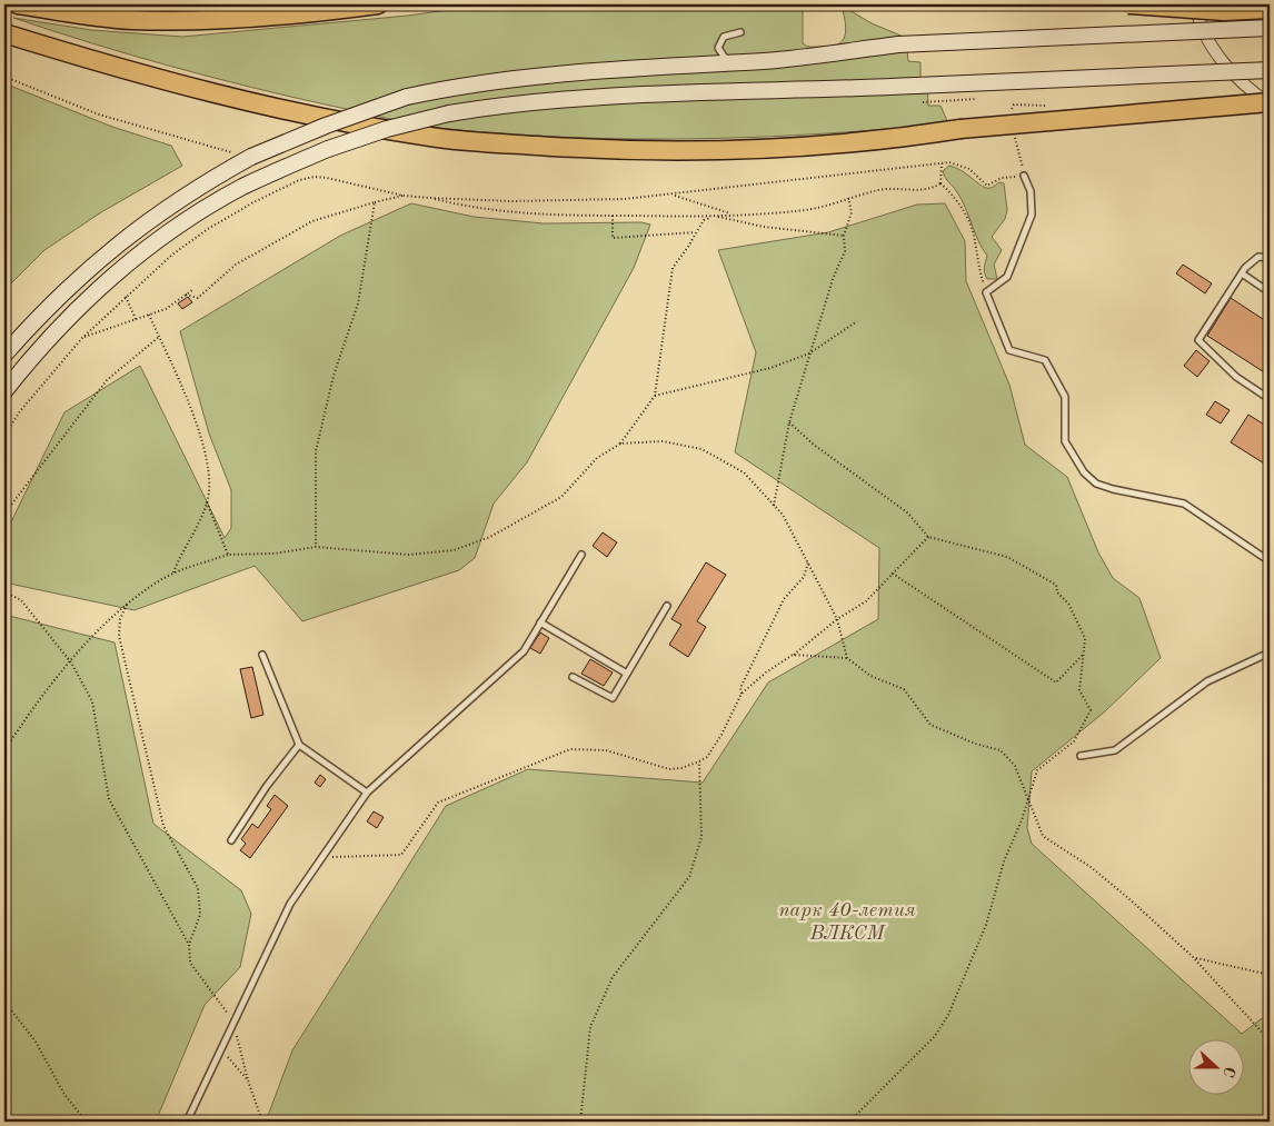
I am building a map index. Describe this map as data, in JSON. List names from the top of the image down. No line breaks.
{"parks":["парк 40-летия ВЛКСМ"],"north":"right"}
